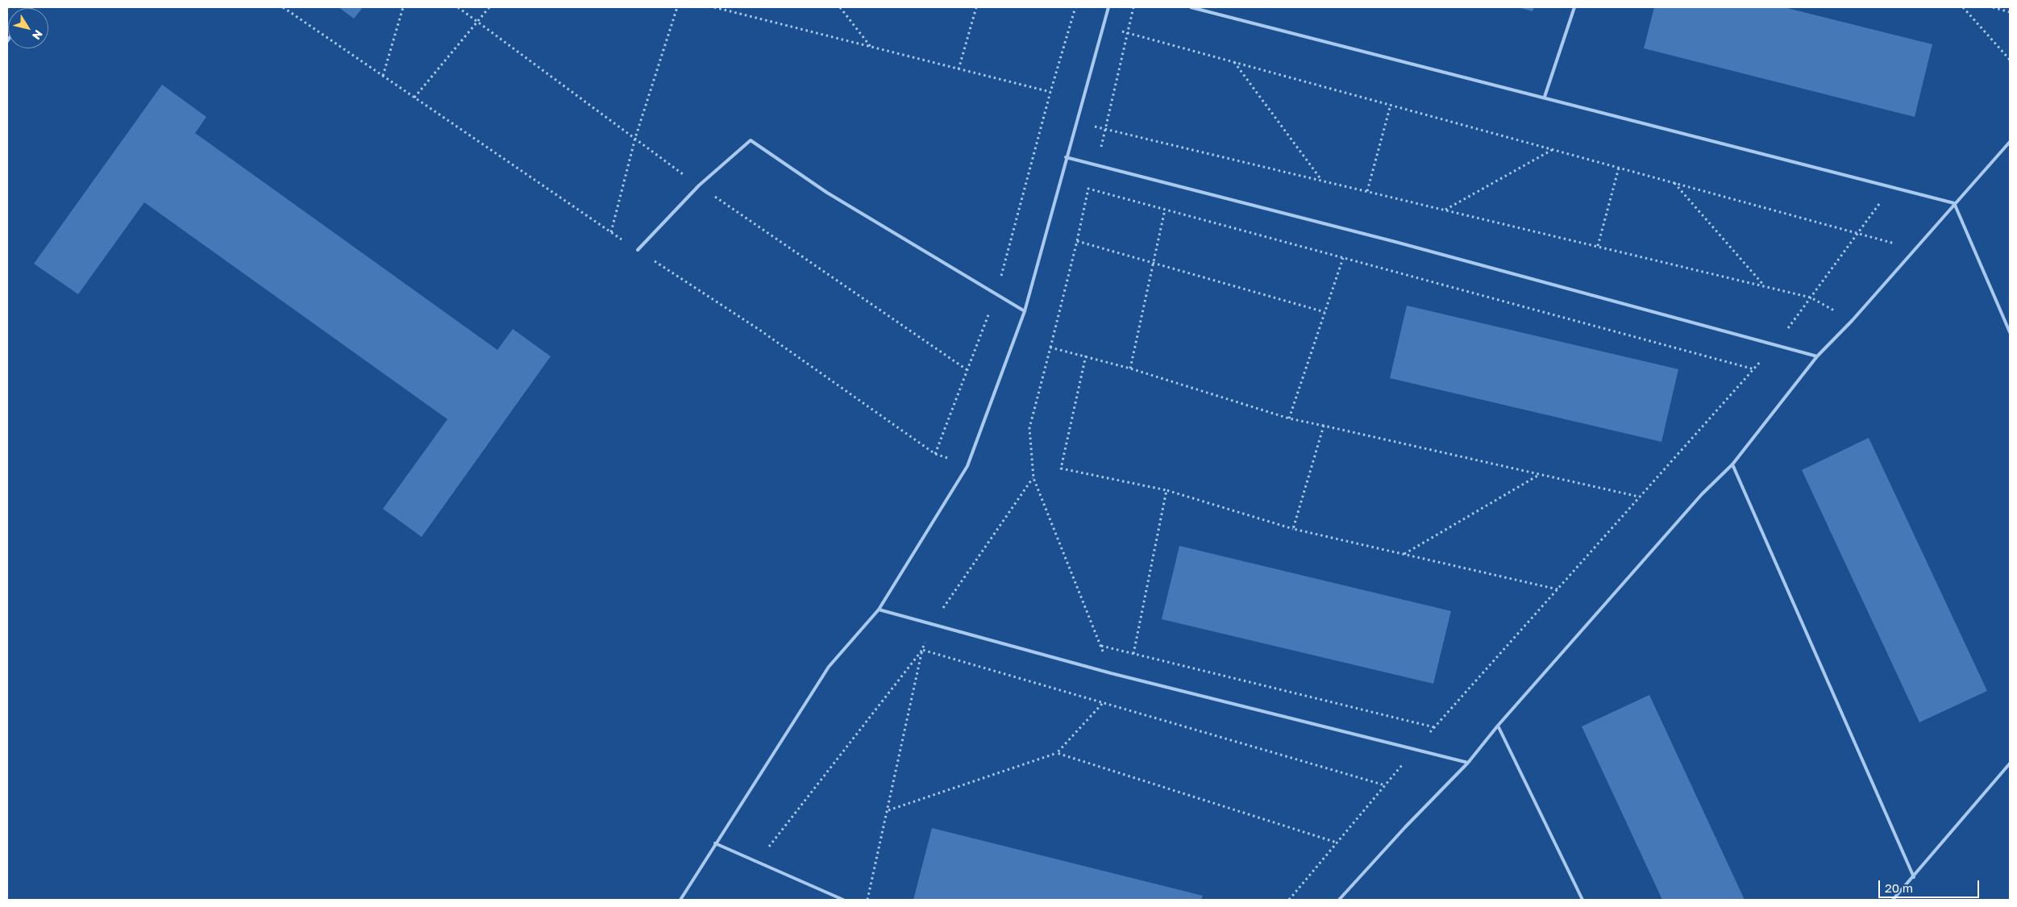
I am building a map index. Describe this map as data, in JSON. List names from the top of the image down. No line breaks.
{"scale_bar":"20 m","north":"bottom right"}
